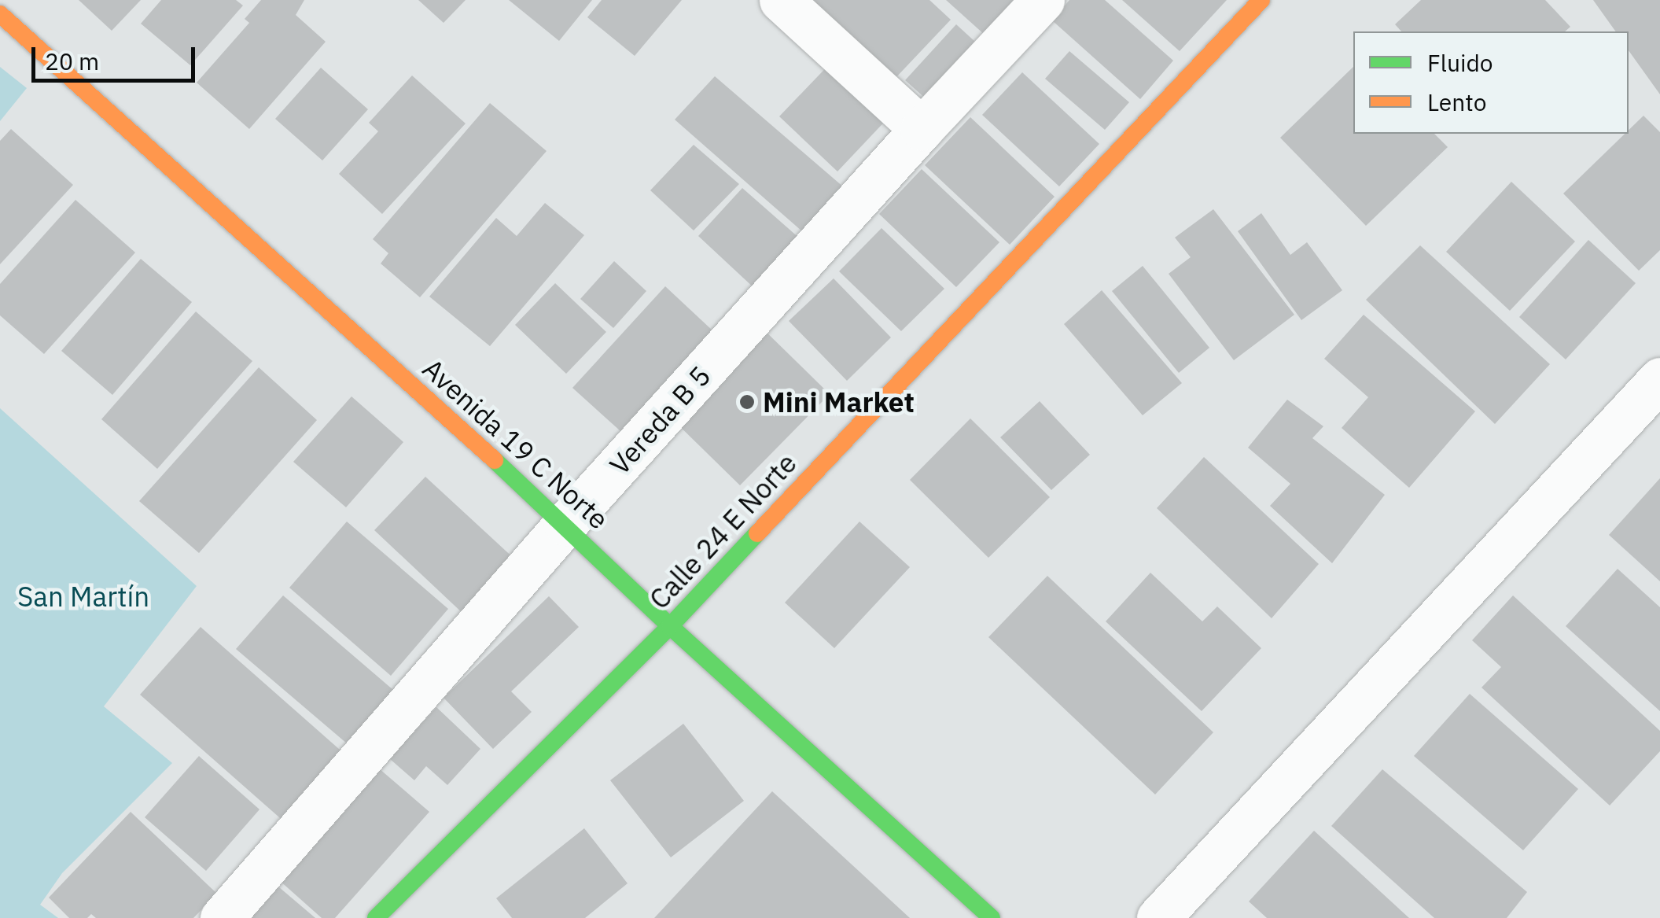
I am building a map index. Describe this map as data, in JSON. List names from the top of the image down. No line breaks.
{"streets":{"street":["Vereda B 5","Avenida 19 C Norte","Calle 24 E Norte"]},"crossings":[["Vereda B 5","Avenida 19 C Norte"],["Avenida 19 C Norte","Calle 24 E Norte"]],"parks":["San Martín"],"places":["Mini Market"],"legend":["Fluido","Lento"],"scale_bar":"20 m"}
